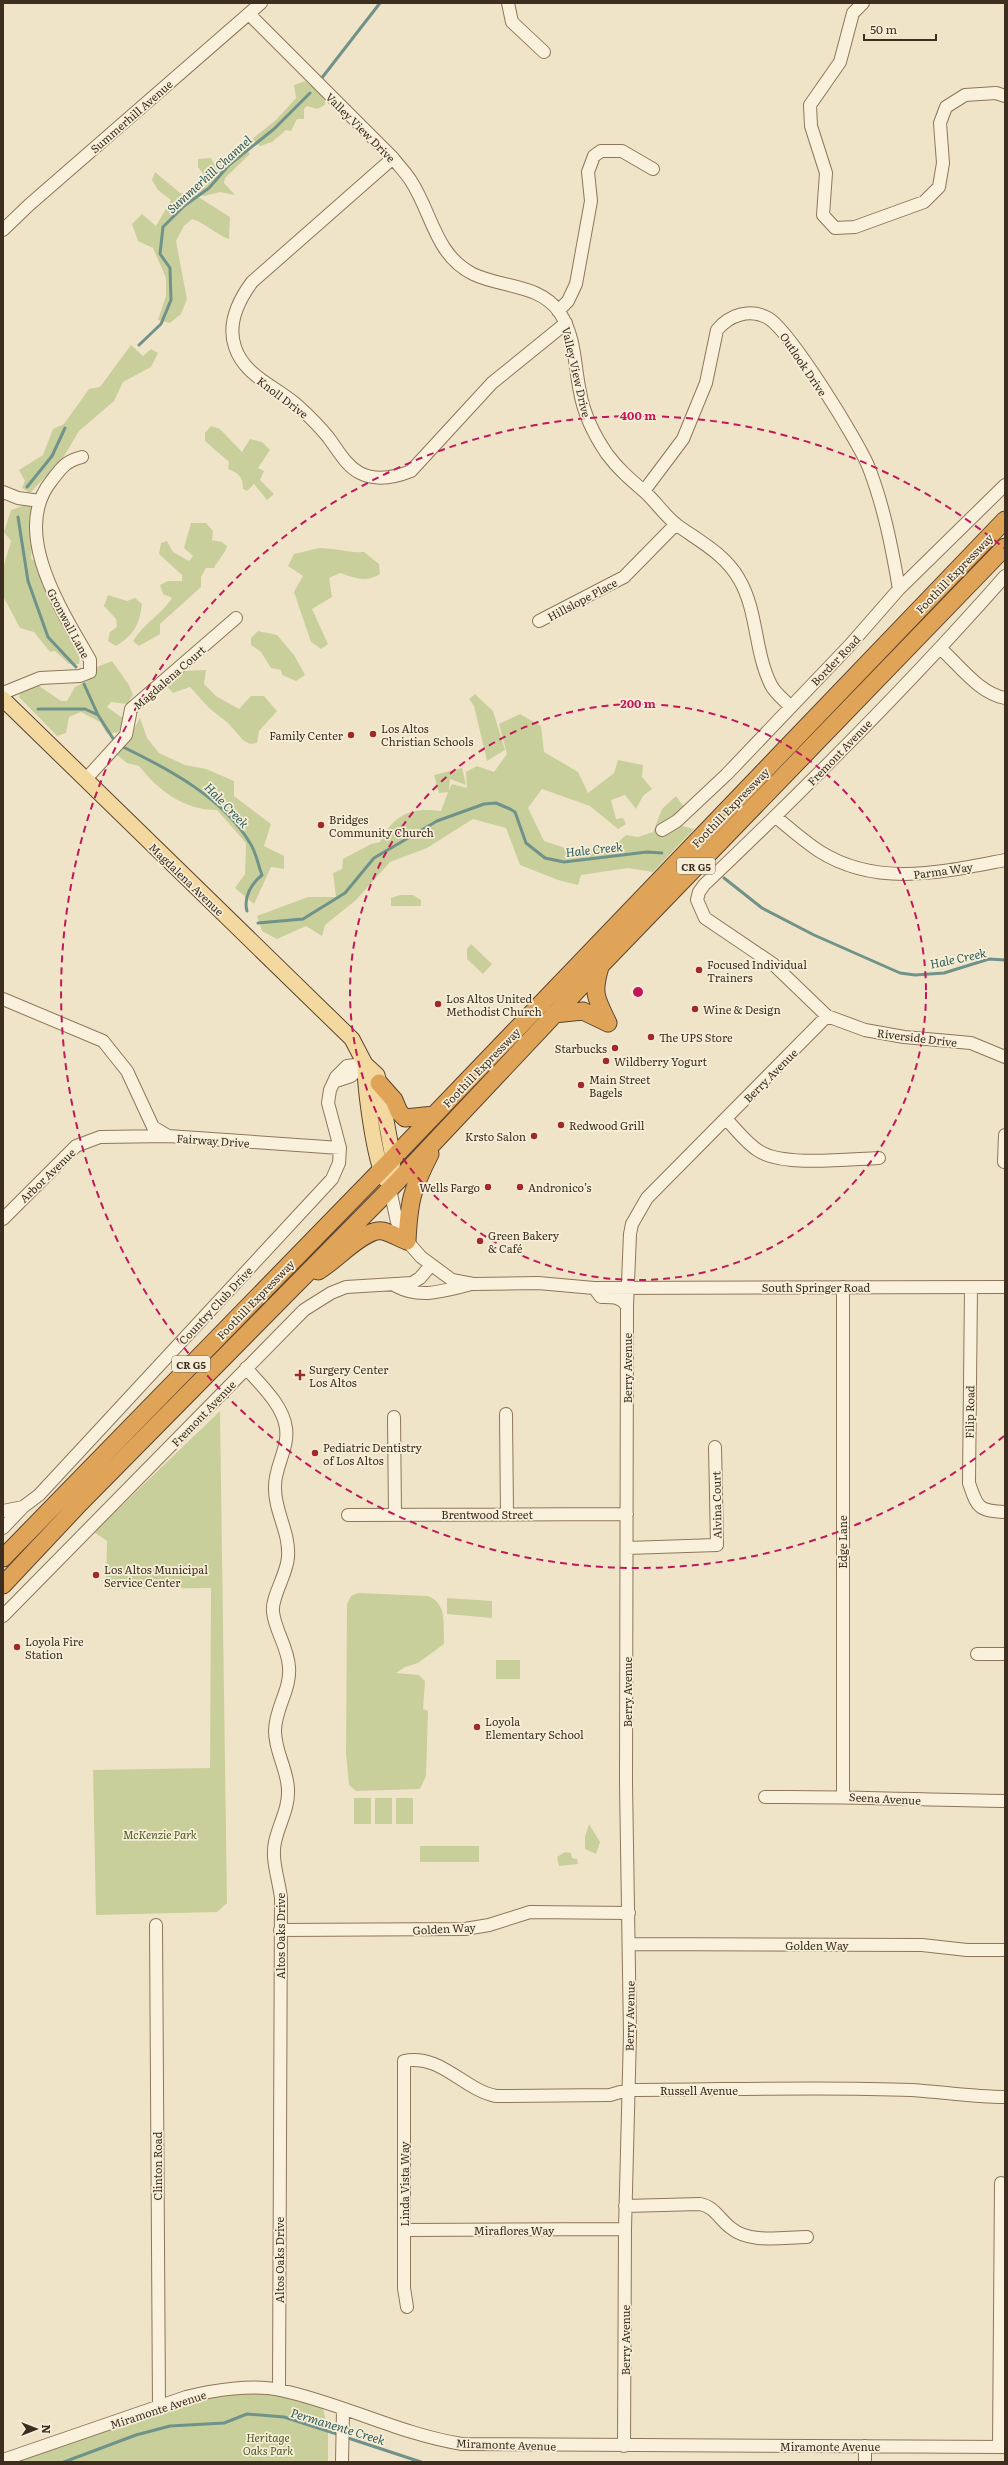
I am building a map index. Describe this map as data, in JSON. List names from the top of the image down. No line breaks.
{"streets":{"highway":["Foothill Expressway","CR G5"],"main road":["Magdalena Avenue"],"street":["Summerhill Avenue","Valley View Drive","Outlook Drive","Knoll Drive","Hillslope Place","Gronwall Lane","Border Road","Magdalena Court","Fremont Avenue","Parma Way","Riverside Drive","Berry Avenue","Fairway Drive","Arbor Avenue","South Springer Road","Country Club Drive","Filip Road","Alvina Court","Brentwood Street","Edge Lane","Seena Avenue","Golden Way","Altos Oaks Drive","Russell Avenue","Clinton Road","Linda Vista Way","Miraflores Way","Miramonte Avenue"]},"crossings":[["Summerhill Avenue","Valley View Drive"],["Valley View Drive","Outlook Drive"],["Valley View Drive","Knoll Drive"],["Valley View Drive","Hillslope Place"],["Valley View Drive","Border Road"],["Outlook Drive","Border Road"],["Foothill Expressway","Magdalena Avenue"],["Foothill Expressway","South Springer Road"],["Magdalena Court","Magdalena Avenue"],["Fremont Avenue","Parma Way"],["Fremont Avenue","Riverside Drive"],["Fremont Avenue","South Springer Road"],["Fremont Avenue","Altos Oaks Drive"],["Magdalena Avenue","South Springer Road"],["Magdalena Avenue","Country Club Drive"],["Riverside Drive","Berry Avenue"],["Berry Avenue","South Springer Road"],["Berry Avenue","Alvina Court"],["Berry Avenue","Brentwood Street"],["Berry Avenue","Golden Way"],["Berry Avenue","Russell Avenue"],["Berry Avenue","Miraflores Way"],["Berry Avenue","Miramonte Avenue"],["Fairway Drive","Arbor Avenue"],["Fairway Drive","Country Club Drive"],["South Springer Road","Filip Road"],["South Springer Road","Edge Lane"],["Edge Lane","Seena Avenue"],["Golden Way","Altos Oaks Drive"],["Altos Oaks Drive","Miramonte Avenue"],["Russell Avenue","Linda Vista Way"],["Clinton Road","Miramonte Avenue"],["Linda Vista Way","Miraflores Way"]],"water":["Summerhill Channel","Hale Creek","Permanente Creek"],"parks":["McKenzie Park","Heritage Oaks Park"],"places":{"other":["Los Altos Christian Schools","Family Center","Bridges Community Church","Focused Individual Trainers","Los Altos United Methodist Church","Wine & Design","The UPS Store","Starbucks","Wildberry Yogurt","Main Street Bagels","Redwood Grill","Krsto Salon","Wells Fargo","Andronico’s","Green Bakery & Café","Pediatric Dentistry of Los Altos","Los Altos Municipal Service Center","Loyola Fire Station","Loyola Elementary School"],"health":["Surgery Center Los Altos"]},"scale_bar":"50 m","north":"right","rings":["400 m","200 m"]}
